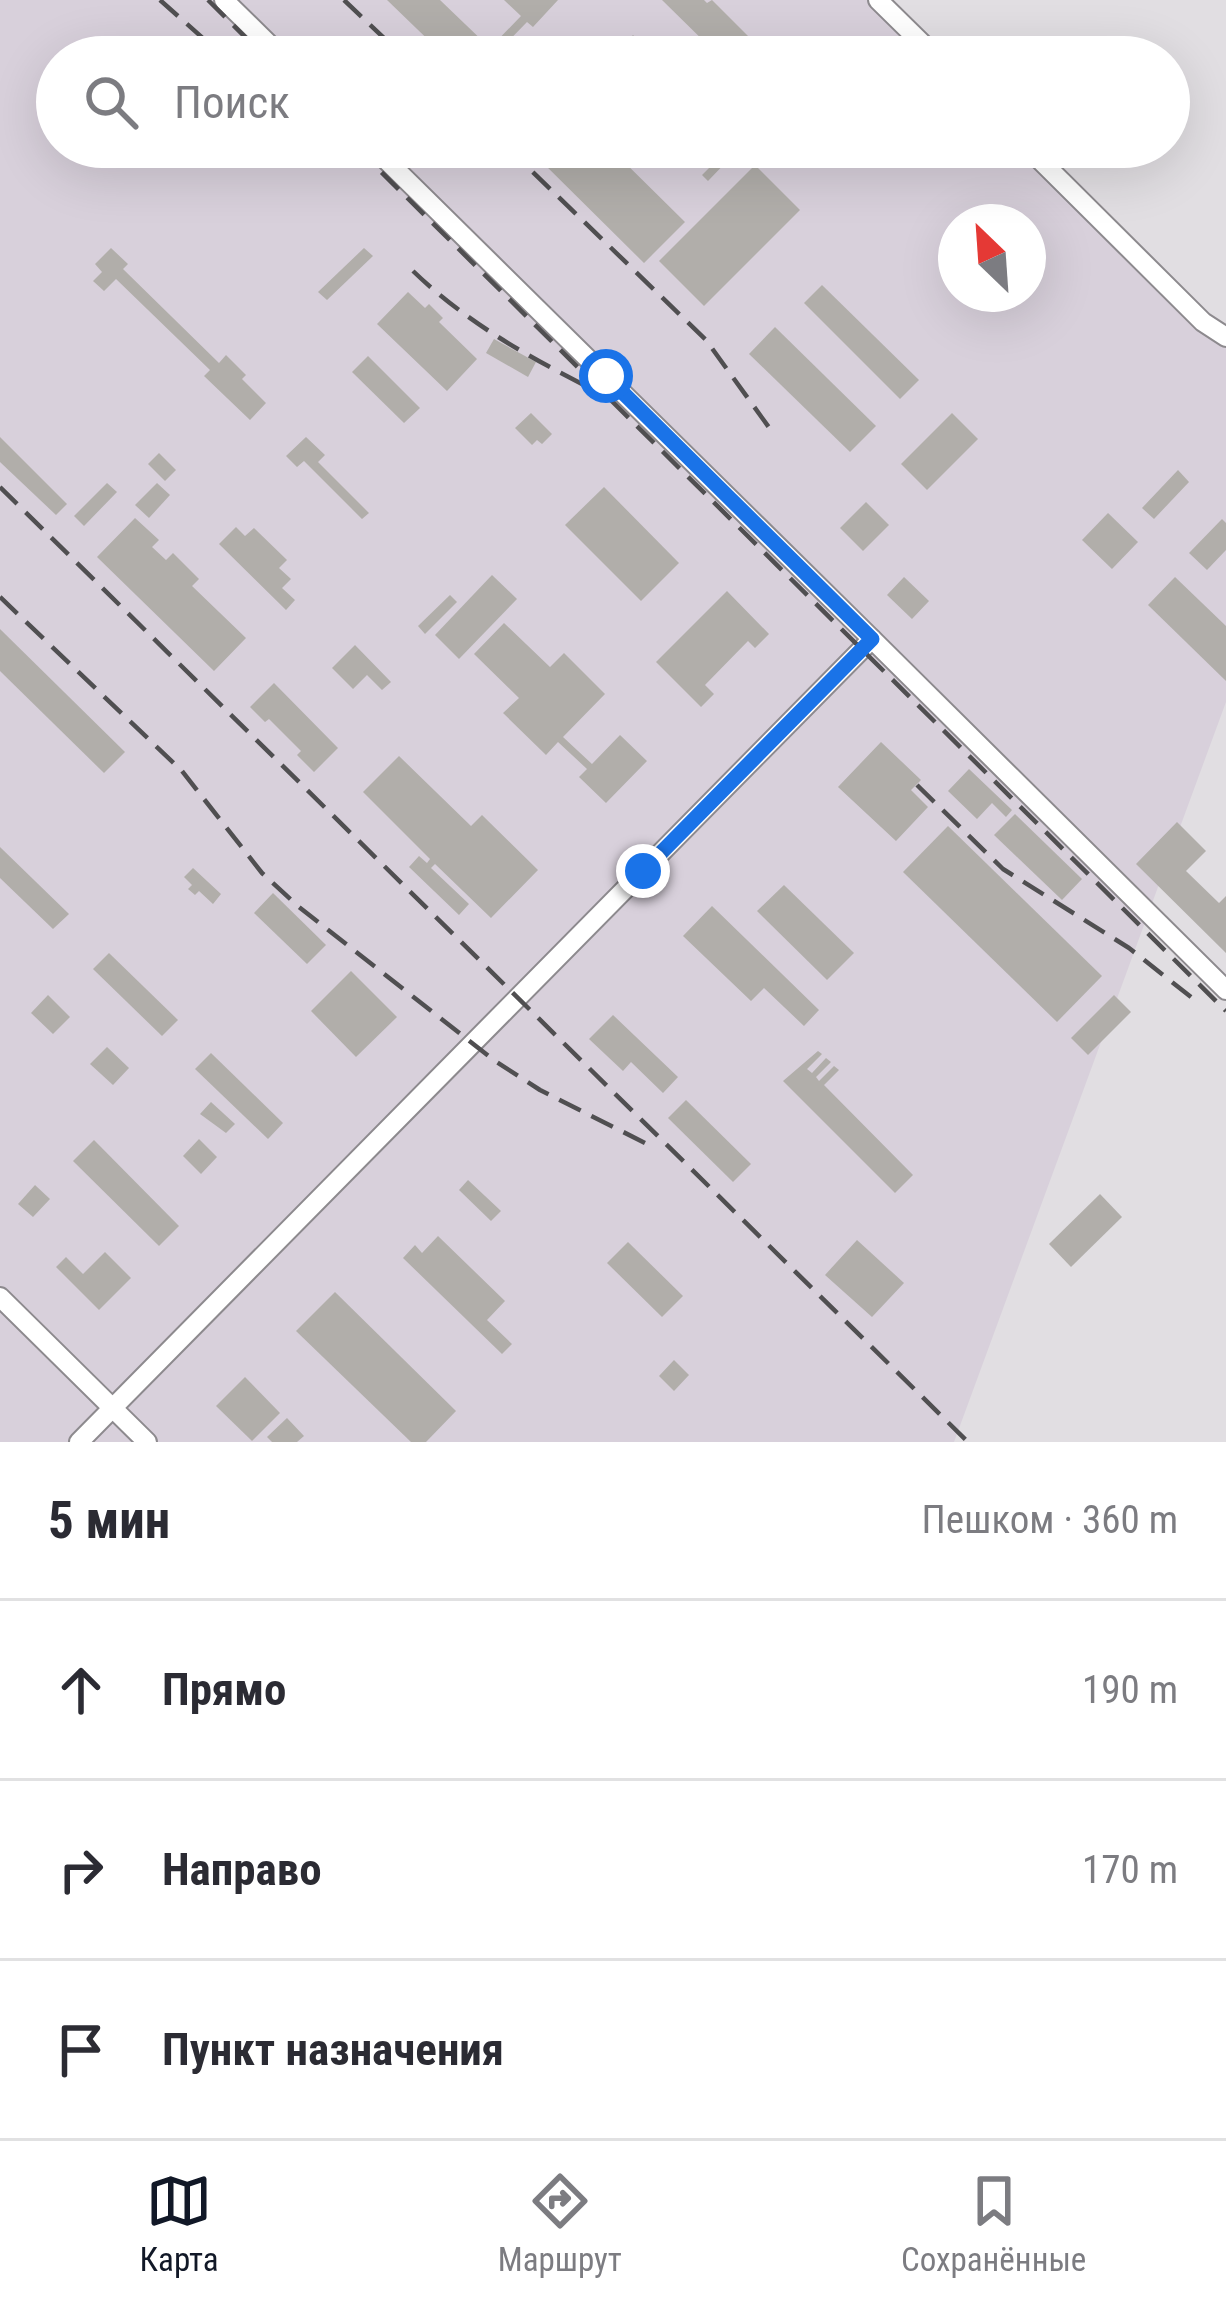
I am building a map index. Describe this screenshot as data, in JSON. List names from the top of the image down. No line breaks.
{"north":"top left","page":{"search":"Поиск","heading":["5 мин","Пешком · 360 m"],"list":[["Прямо","190 m"],["Направо","170 m"],"Пункт назначения"],"nav":["Карта","Маршрут","Сохранённые"]}}
